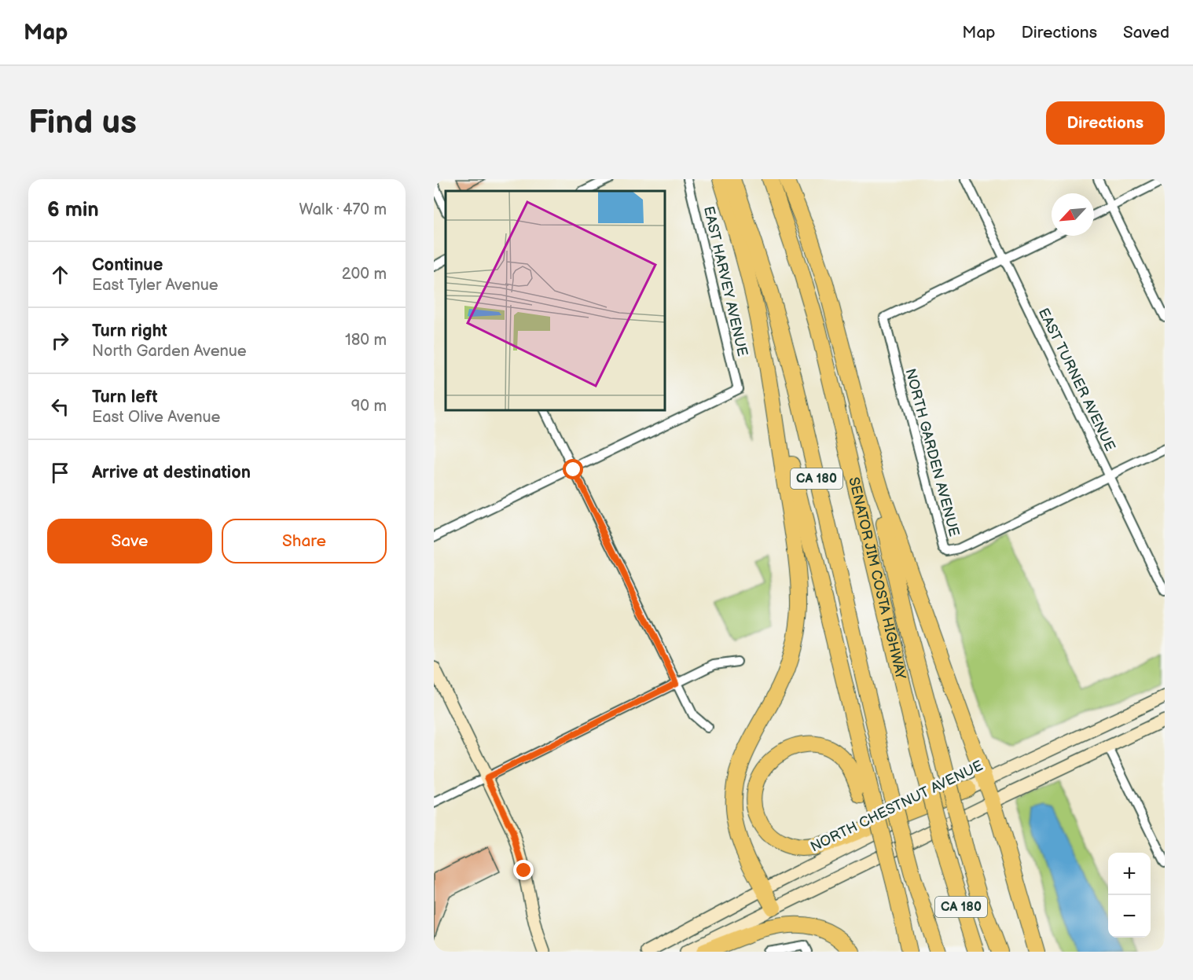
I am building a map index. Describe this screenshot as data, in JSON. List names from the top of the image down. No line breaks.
{"streets":{"highway":["CA 180","SENATOR JIM COSTA HIGHWAY"],"main road":["NORTH CHESTNUT AVENUE"],"street":["EAST HARVEY AVENUE","EAST TURNER AVENUE","NORTH GARDEN AVENUE"]},"crossings":[["EAST TURNER AVENUE","NORTH GARDEN AVENUE"]],"north":"bottom left","page":{"header":"Map","nav":["Map","Directions","Saved"],"buttons":["Directions",["Save","Share"]],"title":"Find us","heading":["6 min","Walk · 470 m"],"list":[["Continue","East Tyler Avenue","200 m"],["Turn right","North Garden Avenue","180 m"],["Turn left","East Olive Avenue","90 m"],"Arrive at destination"],"map_buttons":["+","−"]}}
